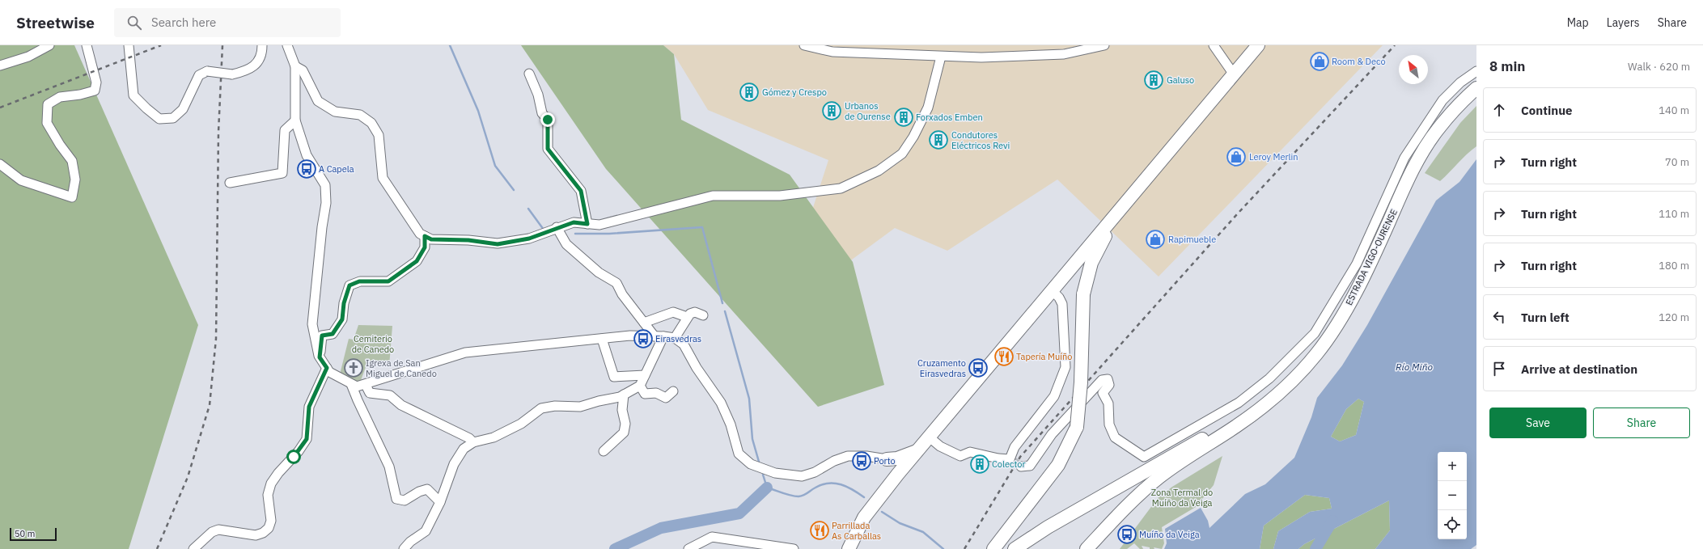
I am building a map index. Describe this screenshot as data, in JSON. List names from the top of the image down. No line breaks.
{"streets":{"highway":["ESTRADA VIGO-OURENSE"]},"water":["Río Miño"],"parks":["Cemiterio de Canedo","Zona Termal do Muíño da Veiga"],"places":{"shop":["Room & Deco","Leroy Merlin","Rapimueble"],"building":["Galuso","Gómez y Crespo","Urbanos de Ourense","Forxados Emben","Condutores Eléctricos Revi","Colector"],"bus stop":["A Capela","Eirasvedras","Cruzamento Eirasvedras","Porto","Muíño da Veiga"],"restaurant":["Tapería Muíño","Parrillada As Carballas"],"church":["Igrexa de San Miguel de Canedo"]},"scale_bar":"50 m","north":"top left","page":{"header":"Streetwise","search":"Search here","nav":["Map","Layers","Share"],"heading":["8 min","Walk · 620 m"],"list":[["Continue","140 m"],["Turn right","70 m"],["Turn right","110 m"],["Turn right","180 m"],["Turn left","120 m"],"Arrive at destination"],"buttons":["Save","Share"],"map_buttons":["+","−"],"scale":"50 m"}}
